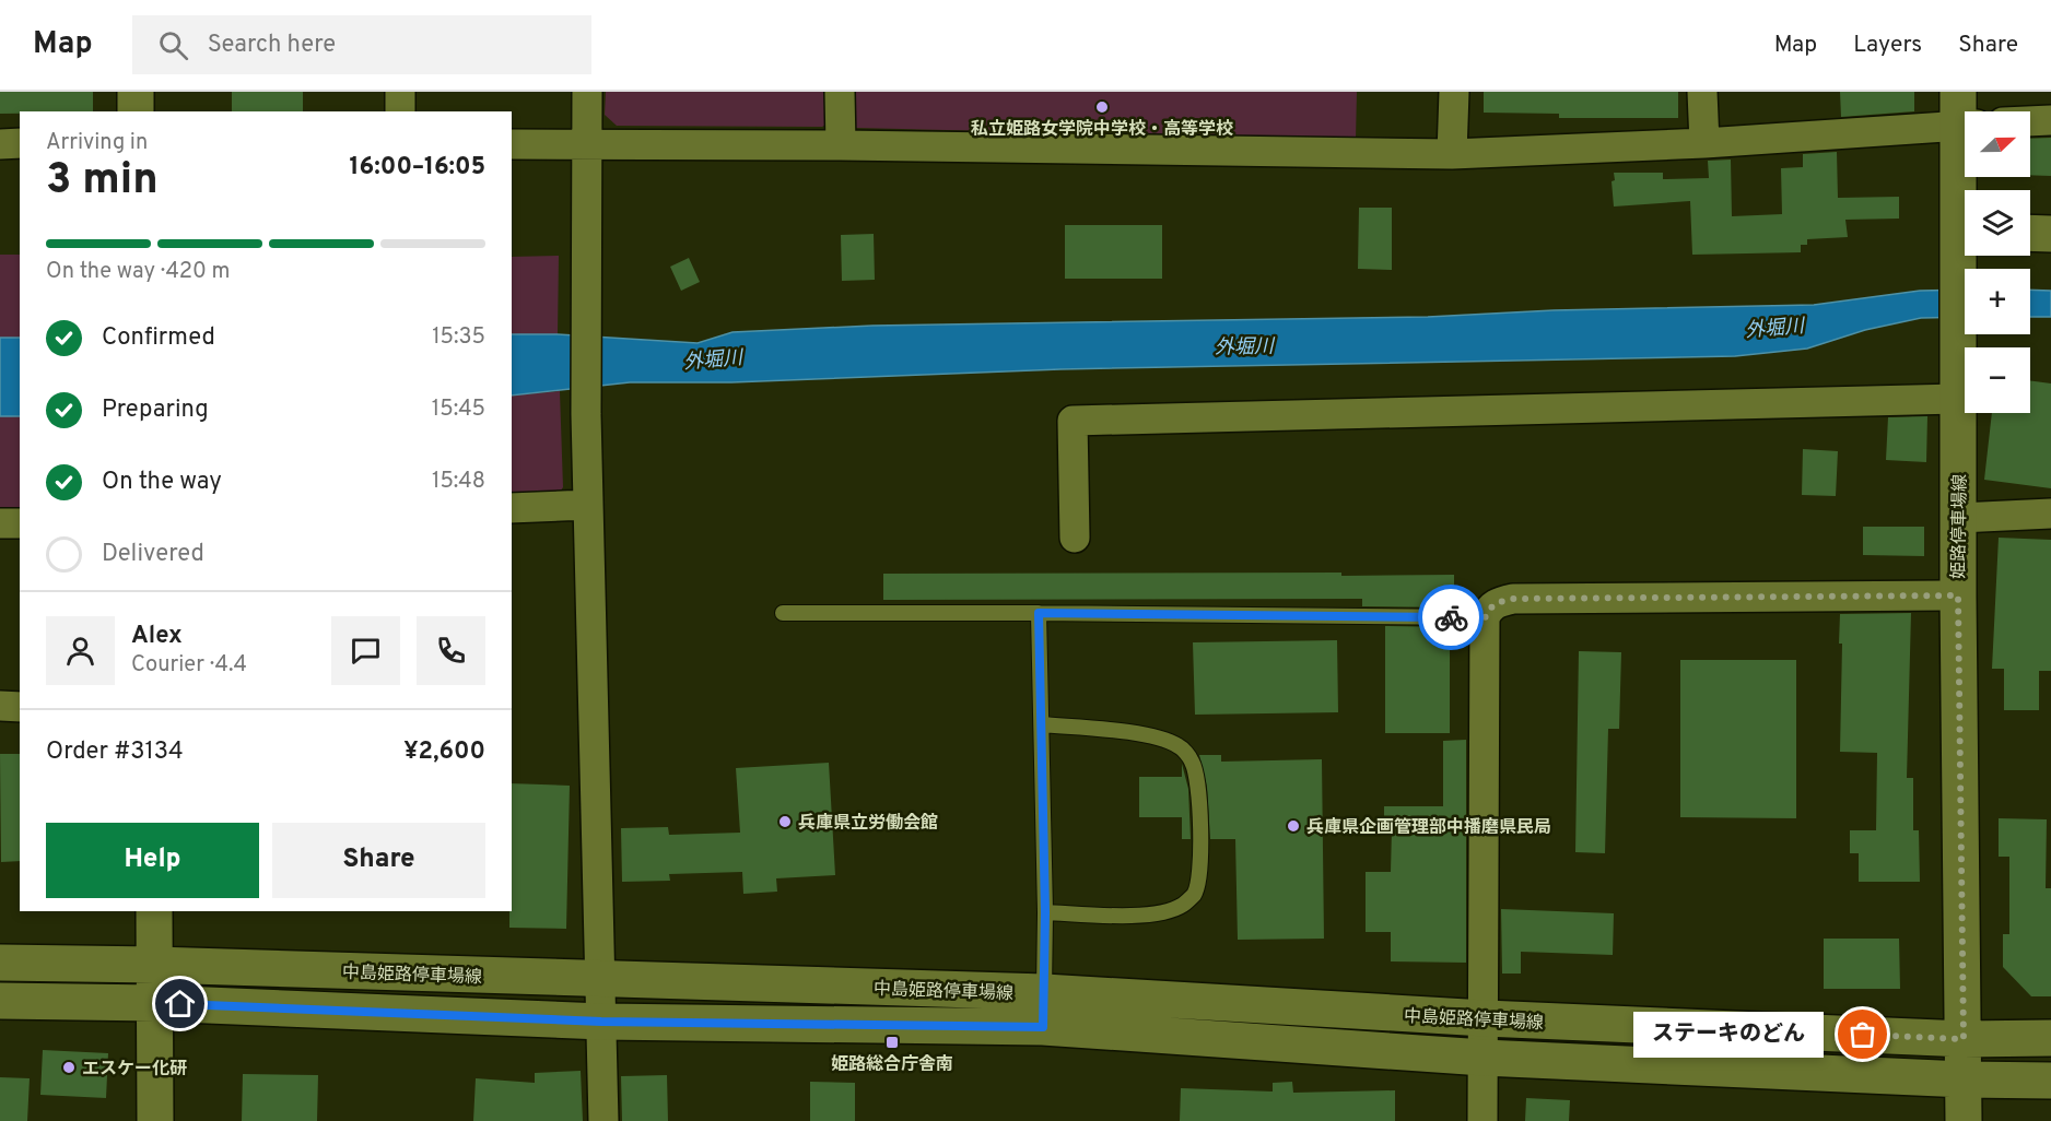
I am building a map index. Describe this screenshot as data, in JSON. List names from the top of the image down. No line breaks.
{"streets":{"main road":["姫路停車場線","中島姫路停車場線"]},"crossings":[["姫路停車場線","中島姫路停車場線"]],"water":["外堀川"],"places":{"other":["私立姫路女学院中学校・高等学校","兵庫県立労働会館","兵庫県企画管理部中播磨県民局","ステーキのどん","エスケー化研"],"transit":["姫路総合庁舎南"]},"north":"right","page":{"header":"Map","search":"Search here","nav":["Map","Layers","Share"],"map_buttons":["+","−"],"heading":["3 min","Arriving in","16:00–16:05"],"panel":["Alex","Courier · 4.4","Order #3134","¥2,600"],"bar":"On the way · 420 m","list":[["Confirmed","15:35"],["Preparing","15:45"],["On the way","15:48"],"Delivered"],"buttons":["Help","Share"],"bubble":"ステーキのどん"}}
